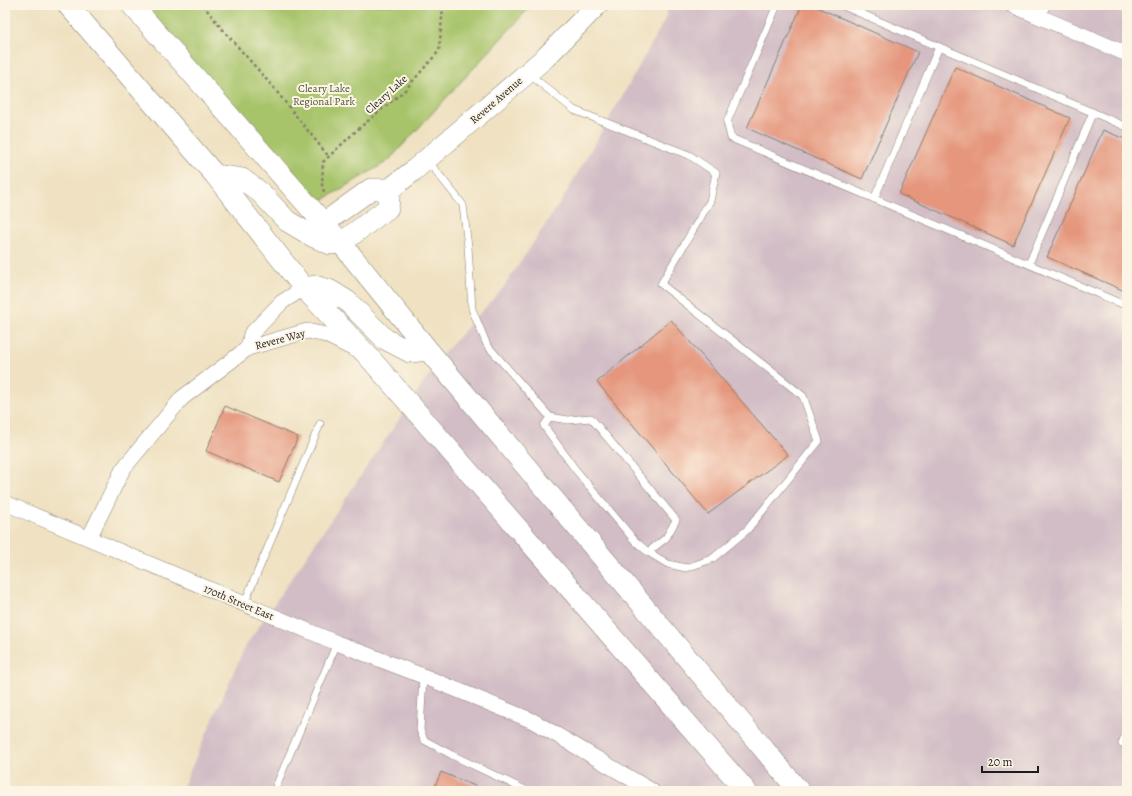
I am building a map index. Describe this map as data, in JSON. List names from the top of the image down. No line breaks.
{"streets":{"main road":["Revere Avenue"],"street":["Revere Way","170th Street East"],"path":["Cleary Lake"]},"parks":["Cleary Lake Regional Park"],"scale_bar":"20 m"}
